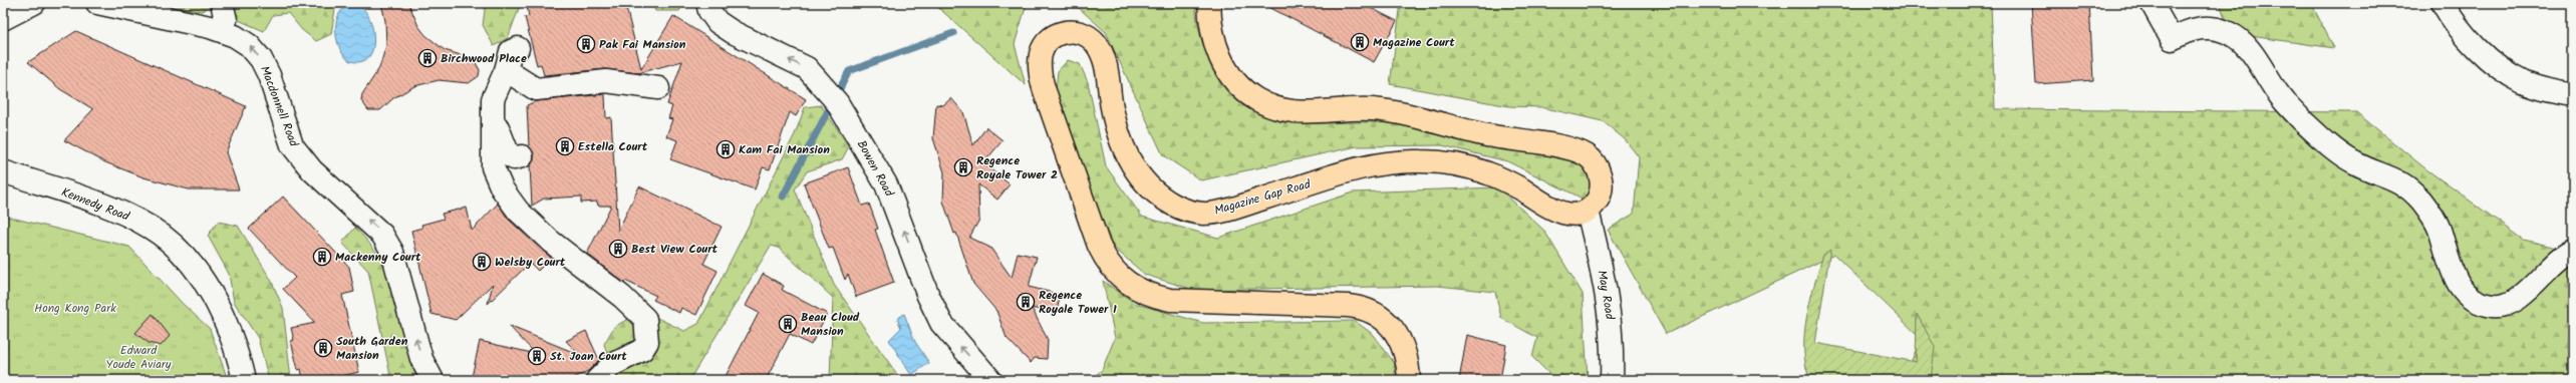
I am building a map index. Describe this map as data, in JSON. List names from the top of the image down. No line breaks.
{"streets":{"main road":["Magazine Gap Road"],"street":["Macdonnell Road","Bowen Road","Kennedy Road","May Road"]},"crossings":[["Magazine Gap Road","May Road"]],"one_way":["Macdonnell Road","Bowen Road"],"parks":["Hong Kong Park","Edward Youde Aviary"],"places":{"building":["Magazine Court","Pak Fai Mansion","Birchwood Place","Estella Court","Kam Fai Mansion","Regence Royale Tower 2","Best View Court","Mackenny Court","Welsby Court","Regence Royale Tower 1","Beau Cloud Mansion","South Garden Mansion","St. Joan Court"]}}
